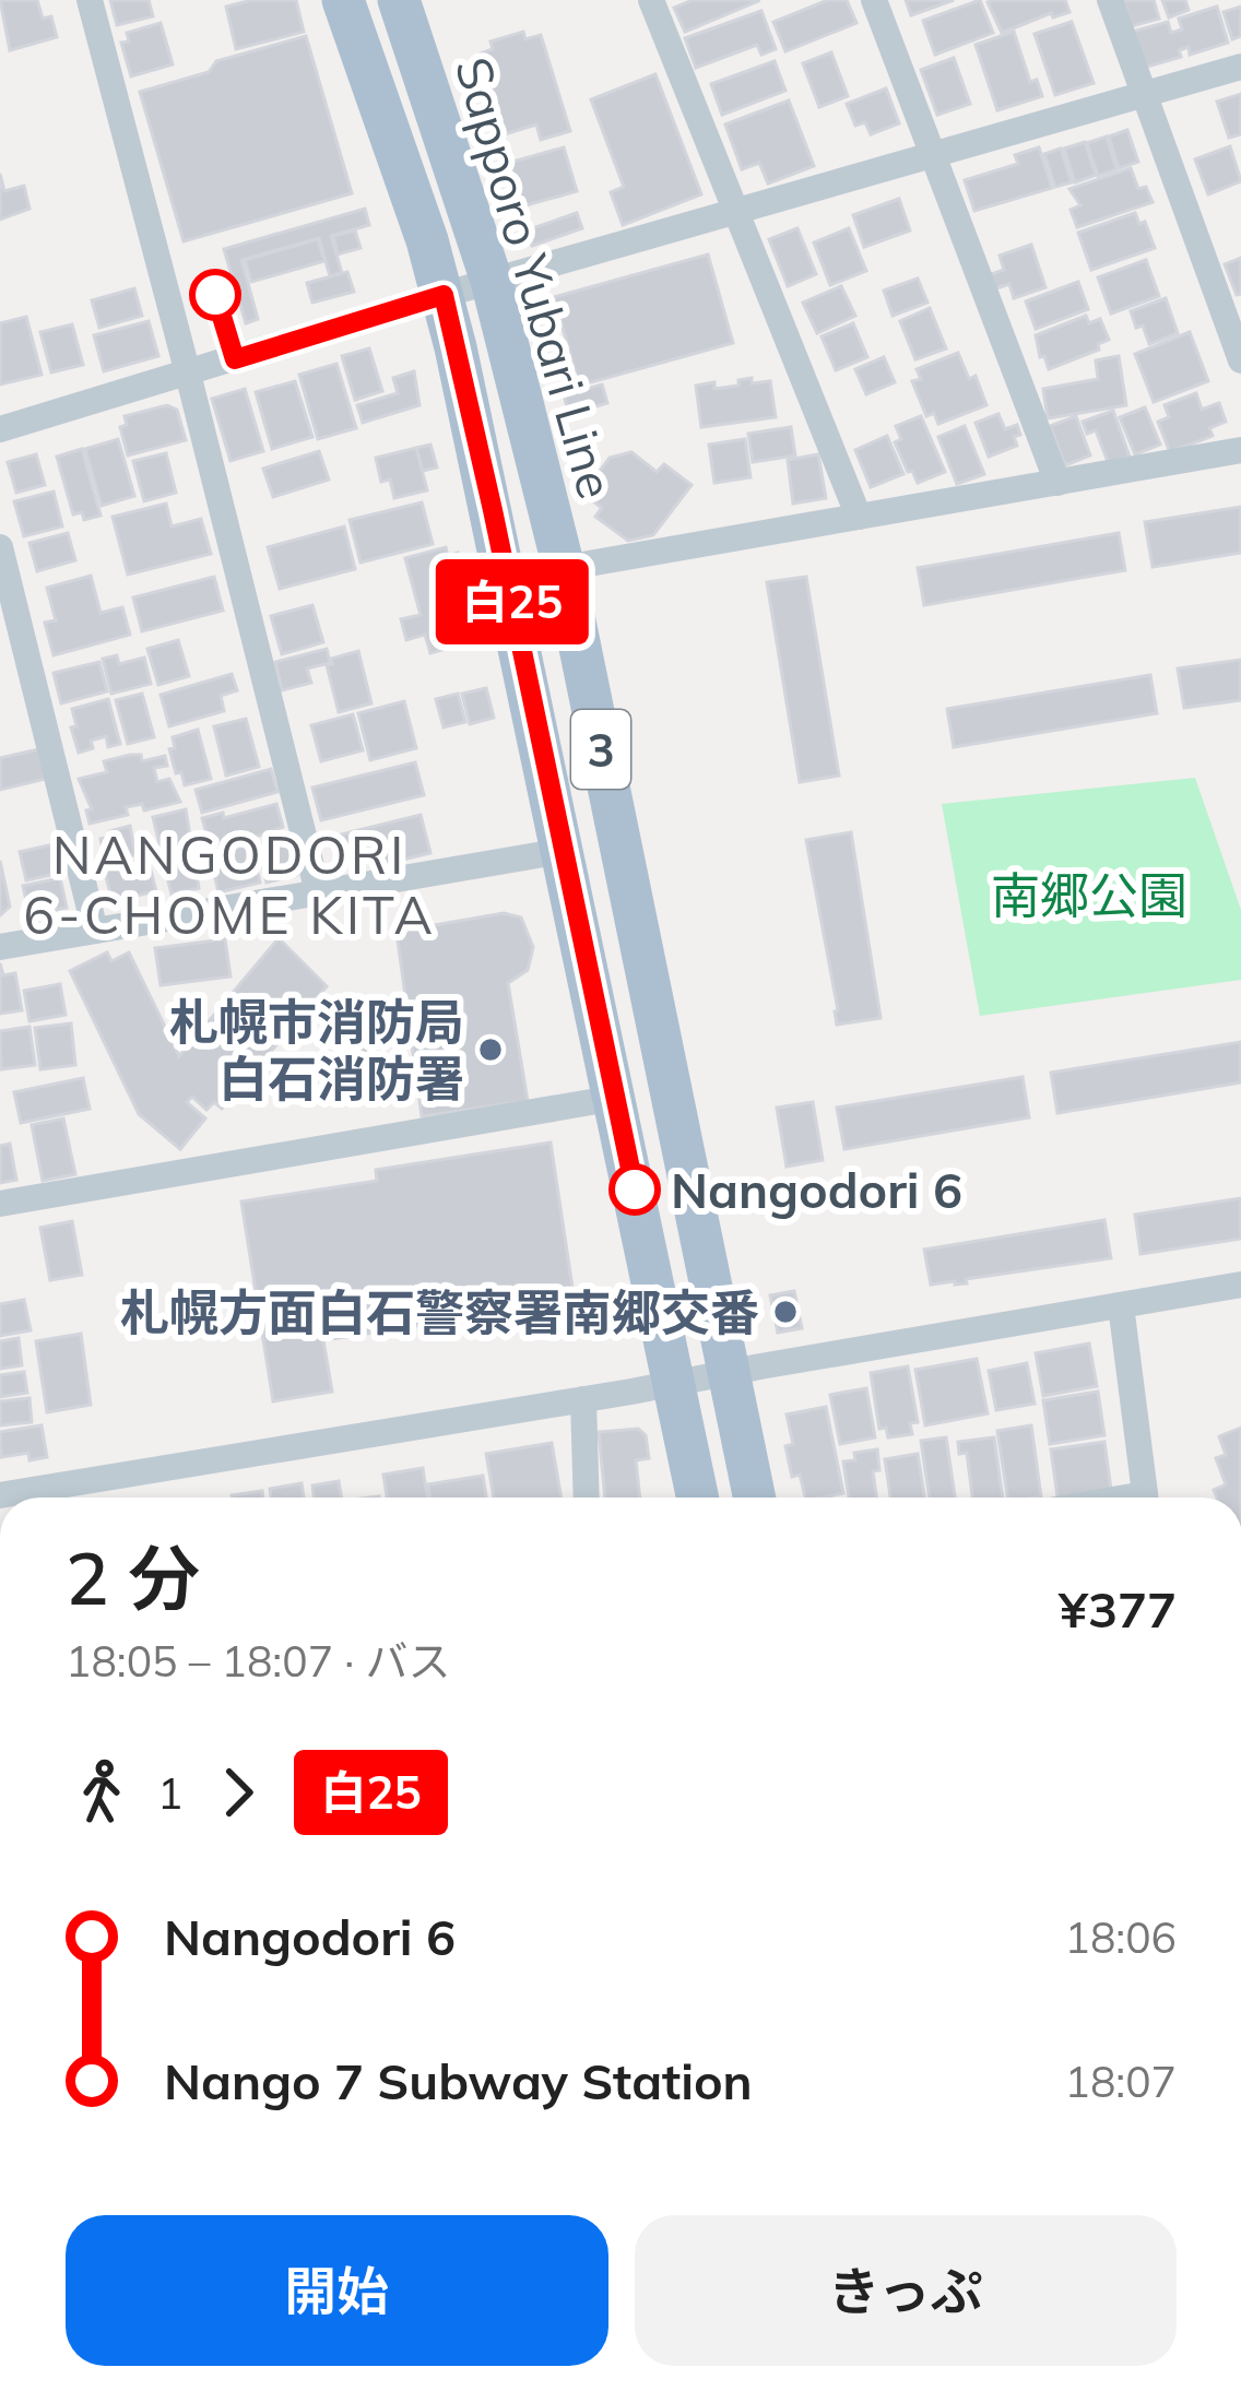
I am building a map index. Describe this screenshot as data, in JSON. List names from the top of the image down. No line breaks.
{"streets":{"main road":["Sapporo Yubari Line","3"]},"districts":["NANGODORI 6-CHOME KITA"],"parks":["南郷公園"],"places":["札幌市消防局 白石消防署","Nangodori 6","札幌方面白石警察署南郷交番"],"lines":["bus line 白25"],"page":{"on_map":"白25","heading":["2 分","18:05 – 18:07 · バス","¥377"],"legs":["1","白25"],"list":[{"name":"Nangodori 6","value":"18:06"},{"name":"Nango 7 Subway Station","value":"18:07"}],"buttons":["開始","きっぷ"]}}
